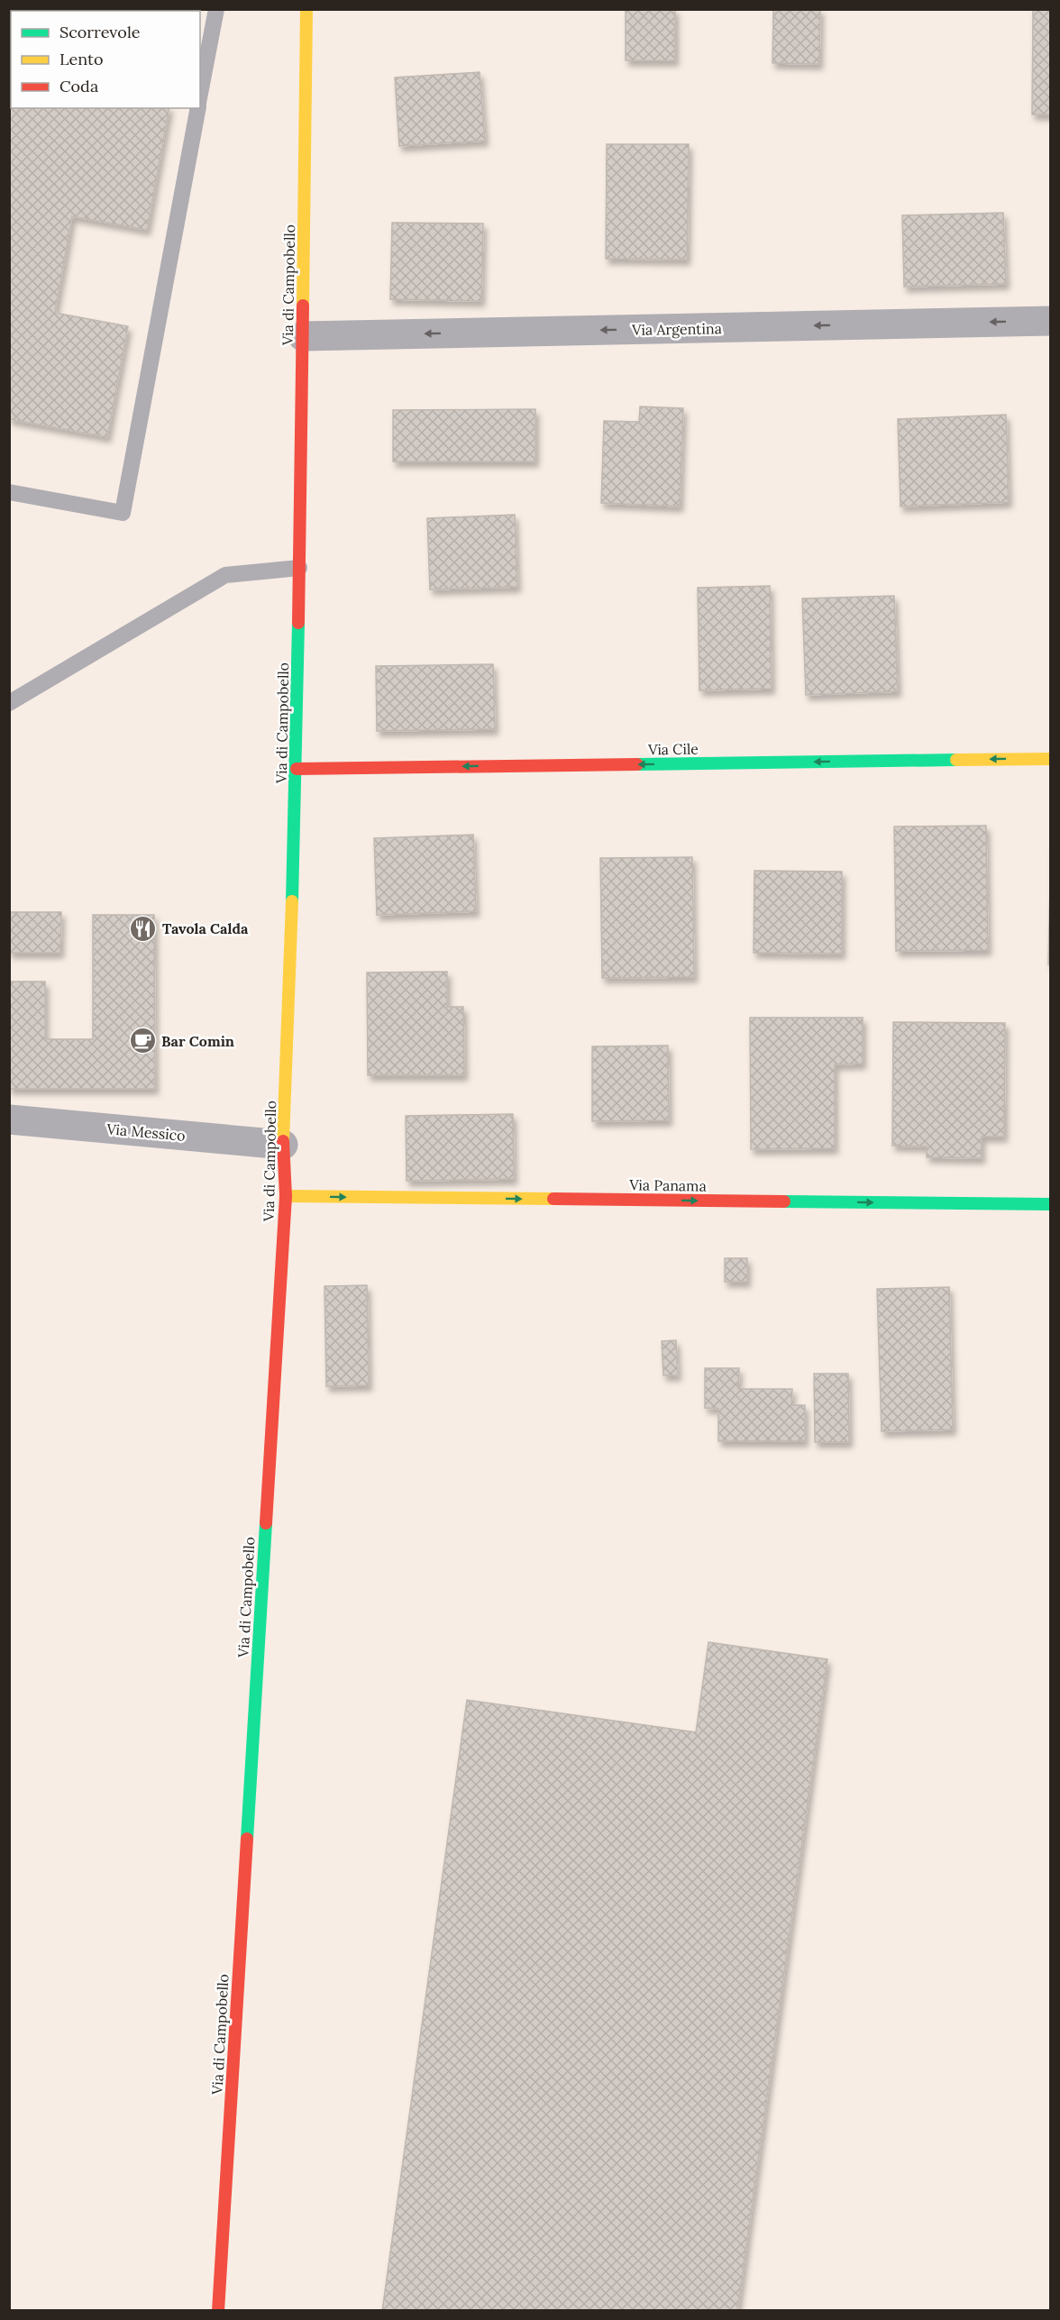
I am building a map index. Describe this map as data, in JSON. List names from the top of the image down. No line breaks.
{"streets":{"street":["Via di Campobello","Via Argentina","Via Cile","Via Messico","Via Panama"]},"crossings":[["Via di Campobello","Via Argentina"],["Via di Campobello","Via Cile"],["Via di Campobello","Via Messico"],["Via di Campobello","Via Panama"]],"one_way":["Via Argentina","Via Cile","Via Panama"],"places":{"restaurant":["Tavola Calda"],"cafe":["Bar Comin"]},"legend":["Scorrevole","Lento","Coda"]}
